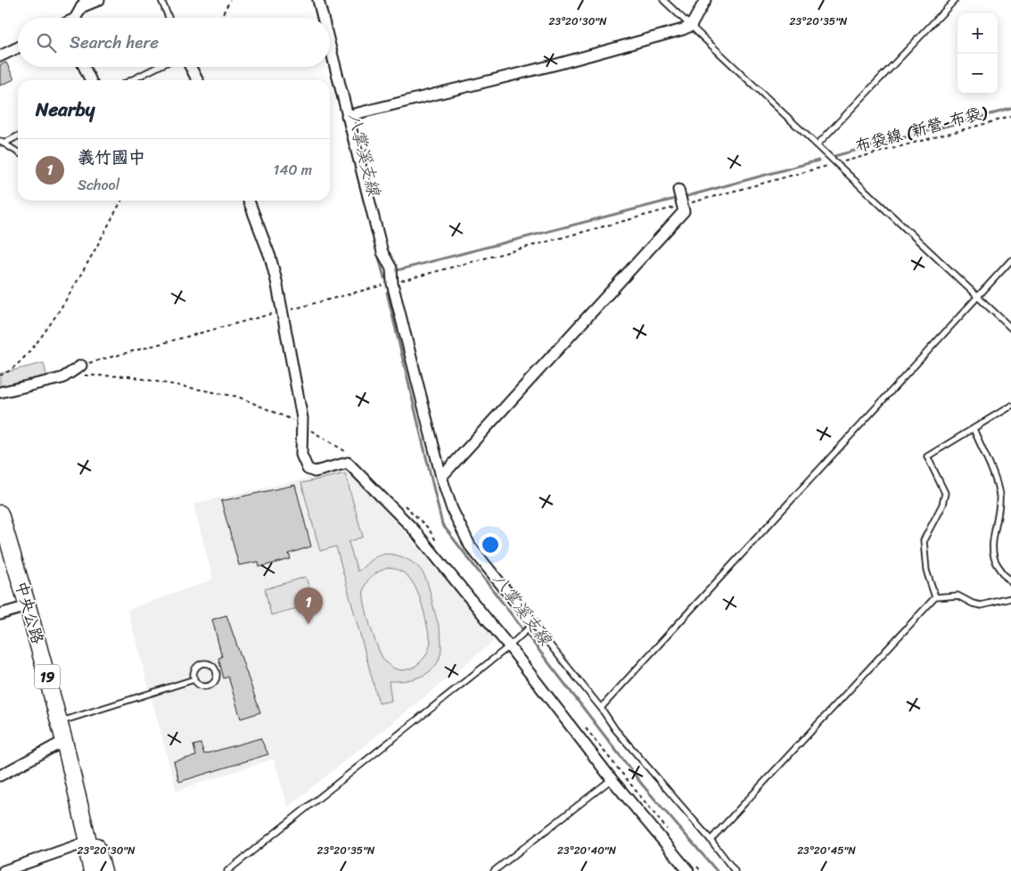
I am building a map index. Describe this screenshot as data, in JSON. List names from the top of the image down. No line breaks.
{"streets":{"main road":["中央公路","19"],"path":["布袋線 (新營-布袋)"]},"water":["八掌溪支線"],"page":{"map_buttons":["+","−"],"search":"Search here","heading":"Nearby","list":[{"mark":"1","name":"義竹國中","note":"School","value":"140 m"}],"pins":"1"},"coordinates":["23°20'30\"N","23°20'35\"N","23°20'40\"N","23°20'45\"N"]}
